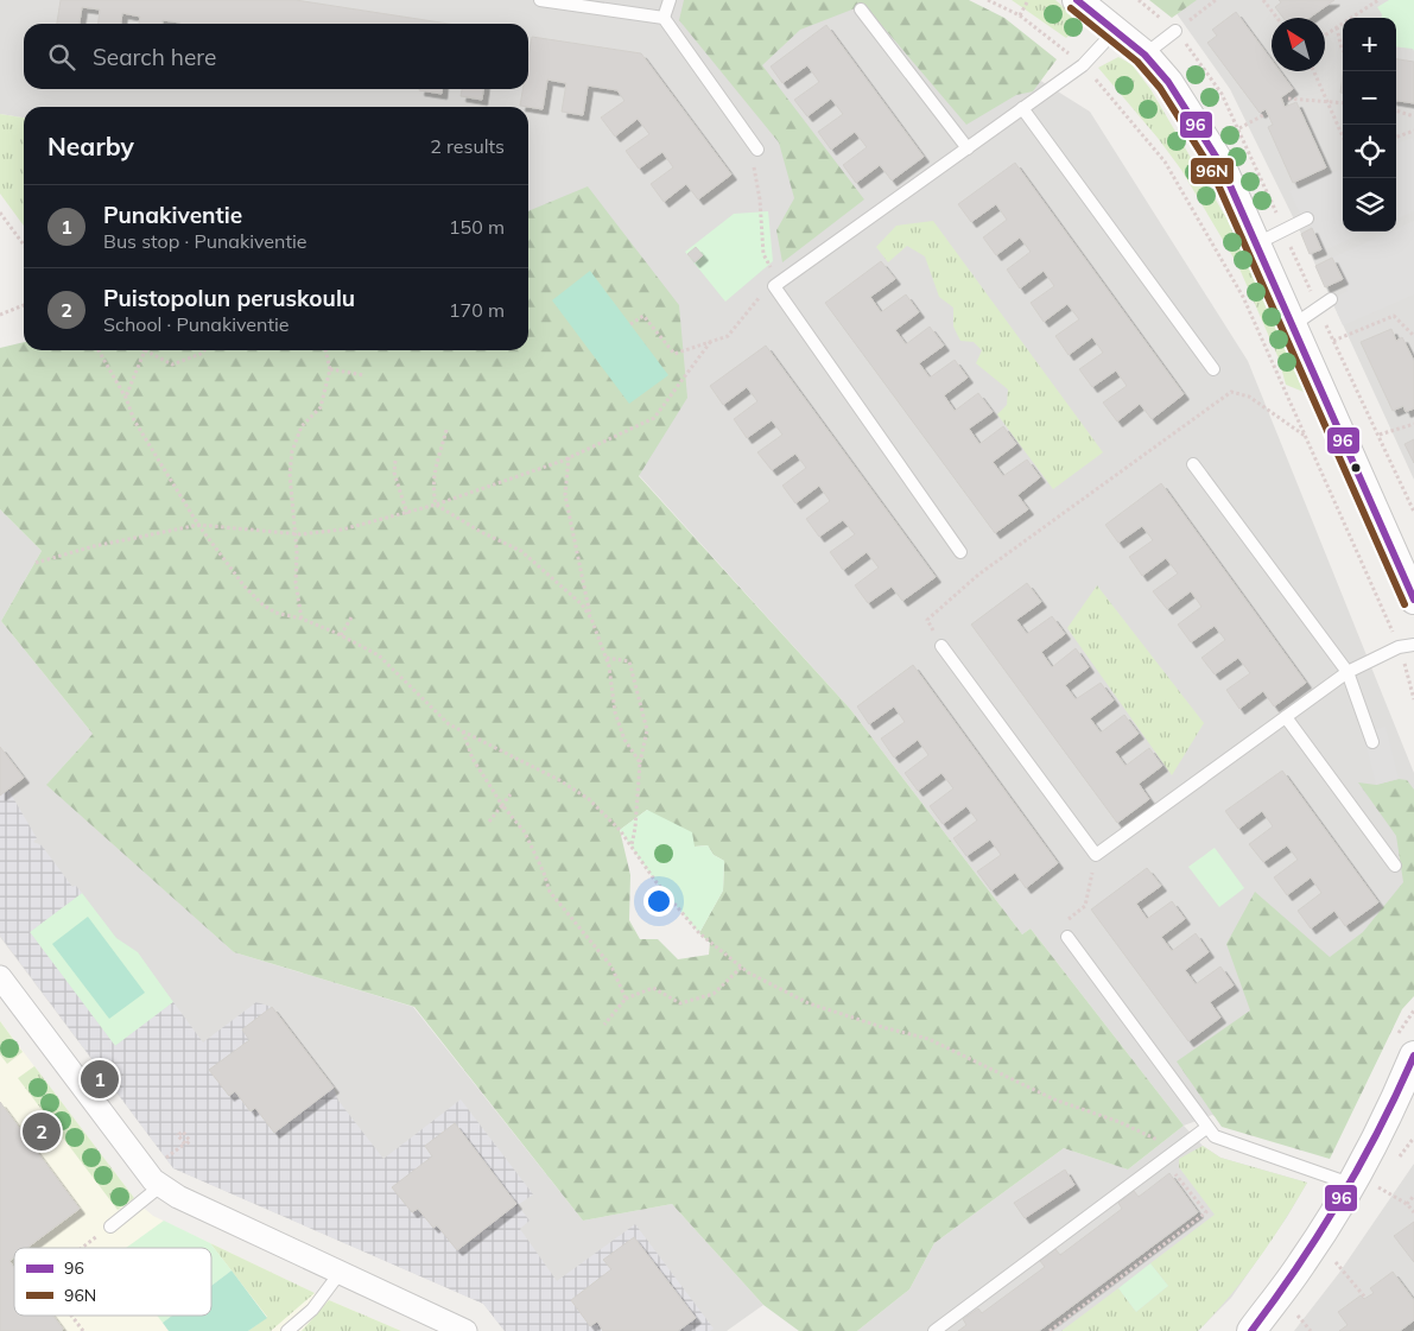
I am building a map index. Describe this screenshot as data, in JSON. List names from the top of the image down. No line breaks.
{"lines":["transit line 96","transit line 96N"],"legend":["96","96N"],"north":"top left","page":{"map_buttons":["+","−"],"search":"Search here","heading":["Nearby","2 results"],"list":[{"mark":"1","name":"Punakiventie","note":"Bus stop · Punakiventie","value":"150 m"},{"mark":"2","name":"Puistopolun peruskoulu","note":"School · Punakiventie","value":"170 m"}],"pins":["1","2"]}}
